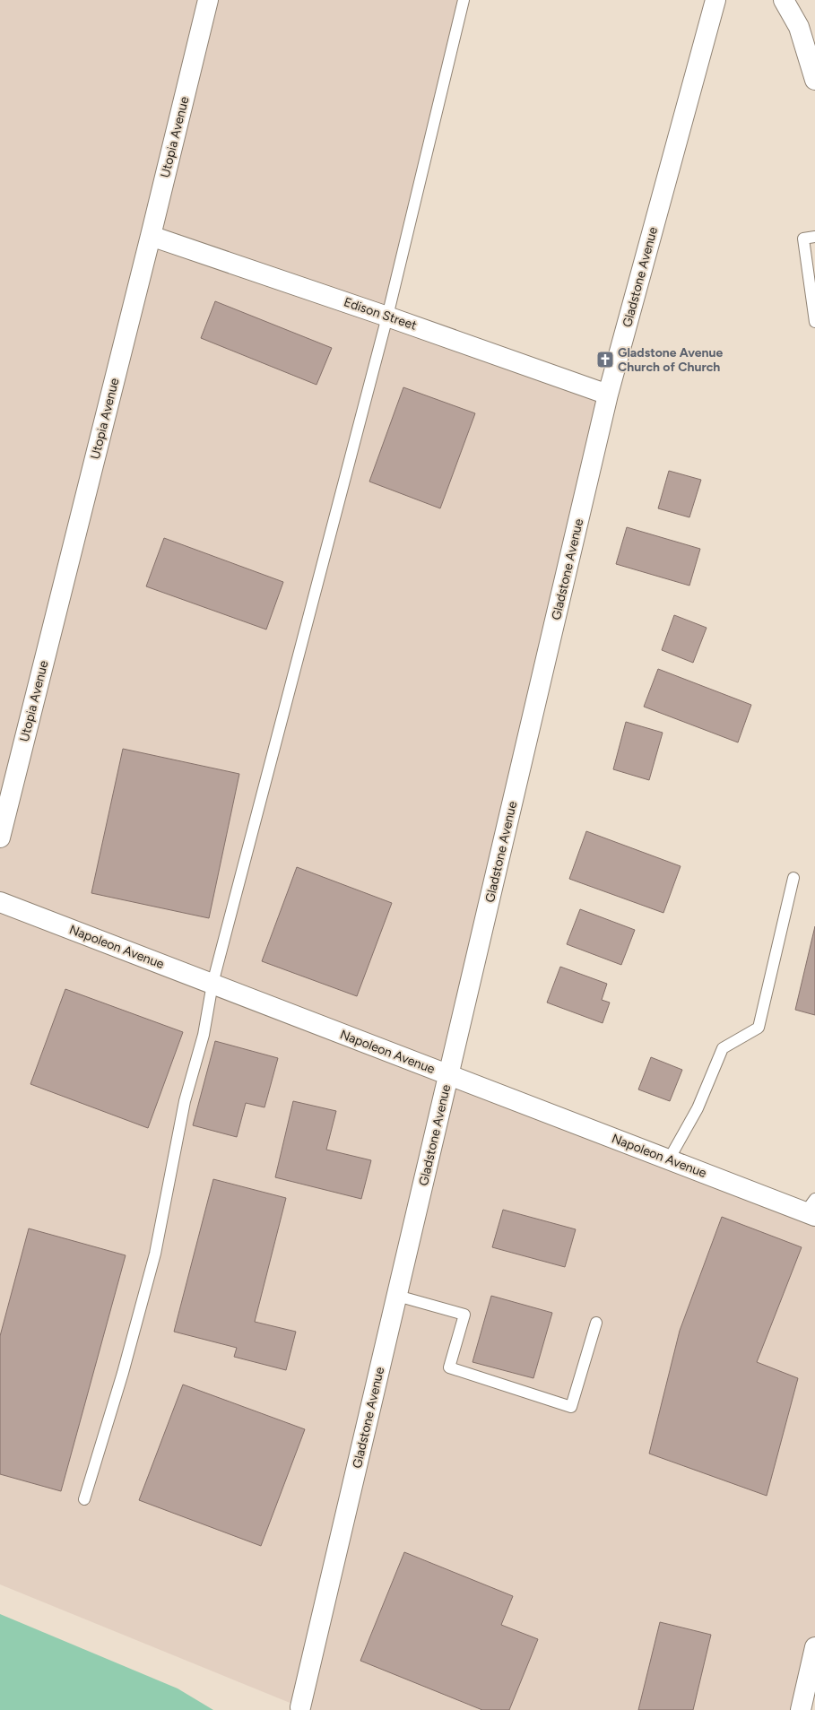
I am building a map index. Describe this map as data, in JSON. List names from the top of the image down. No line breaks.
{"streets":{"street":["Utopia Avenue","Gladstone Avenue","Edison Street","Napoleon Avenue"]},"crossings":[["Utopia Avenue","Edison Street"],["Gladstone Avenue","Edison Street"],["Gladstone Avenue","Napoleon Avenue"]],"places":{"church":["Gladstone Avenue Church of Church"]}}
